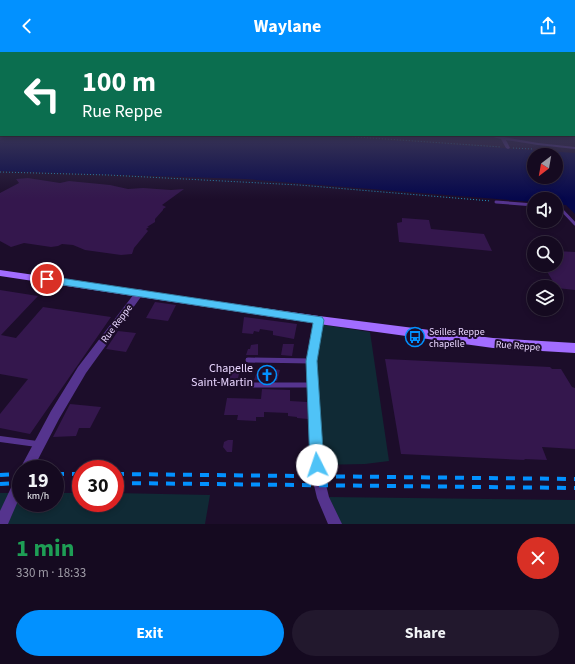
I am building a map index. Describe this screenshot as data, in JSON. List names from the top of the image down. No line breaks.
{"streets":{"main road":["Rue Reppe"]},"places":{"bus stop":["Seilles Reppe chapelle"],"church":["Chapelle Saint-Martin"]},"north":"bottom left","page":{"header":"Waylane","turn":["100 m","Rue Reppe"],"speed":"19 km/h","limit":"30","heading":["1 min","330 m · 18:33"],"buttons":["Exit","Share"]}}
